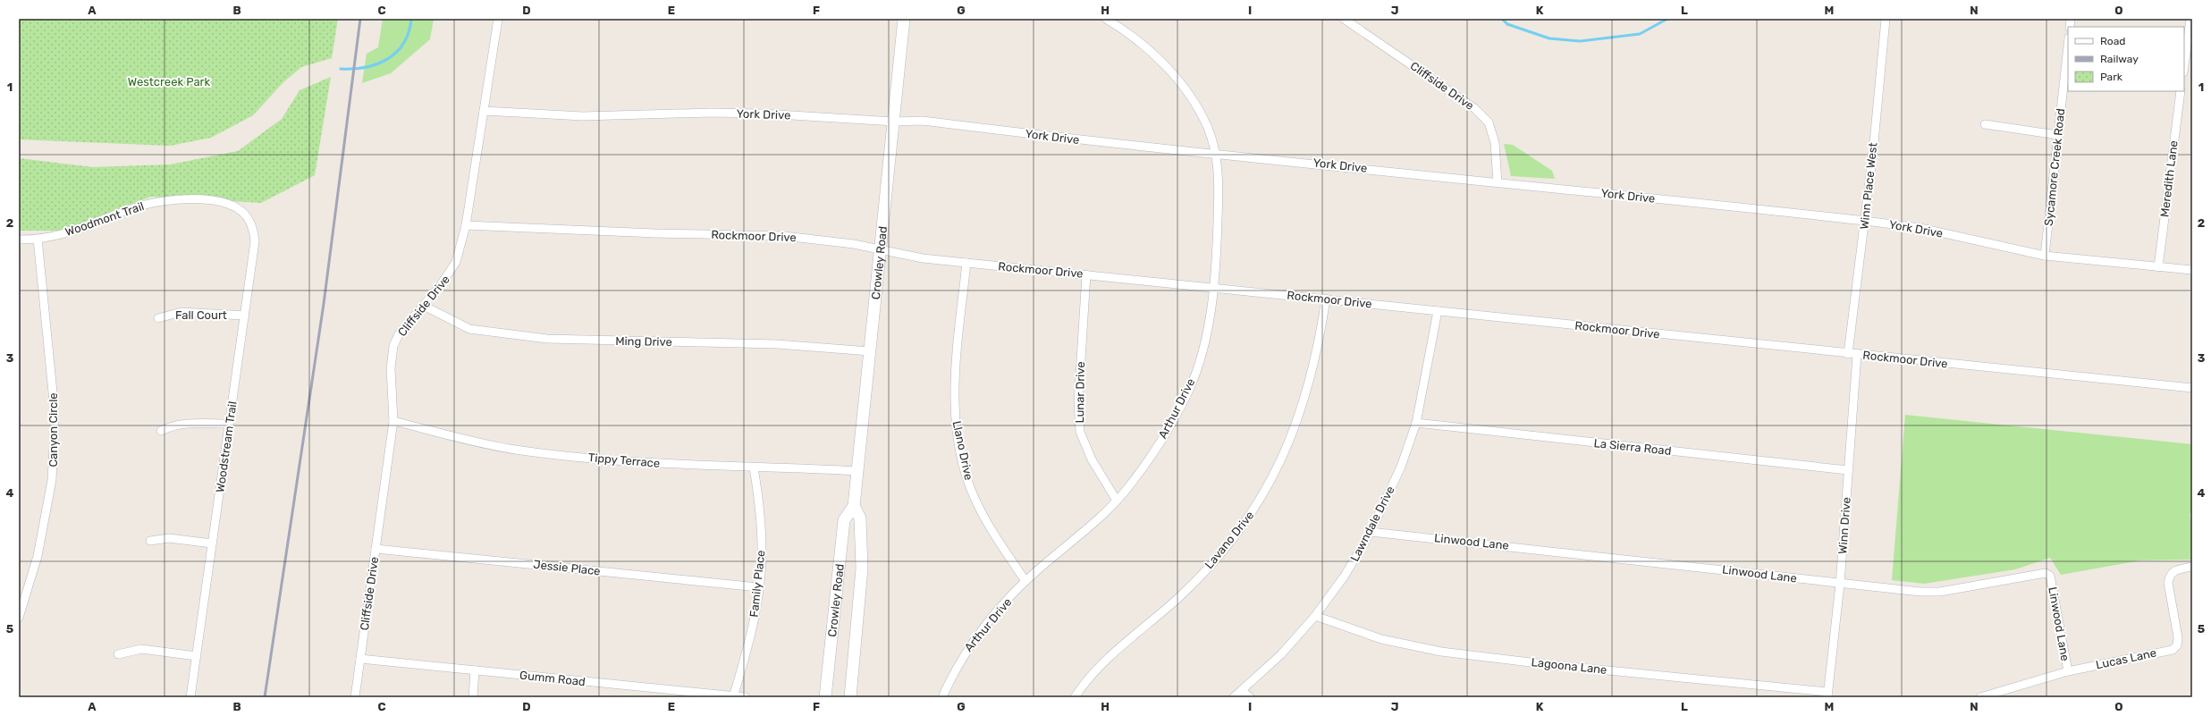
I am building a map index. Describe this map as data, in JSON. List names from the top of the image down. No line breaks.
{"streets":{"main road":["Crowley Road"],"street":["Cliffside Drive","York Drive","Sycamore Creek Road","Meredith Lane","Winn Place West","Woodmont Trail","Rockmoor Drive","Fall Court","Ming Drive","Lunar Drive","Arthur Drive","Canyon Circle","Woodstream Trail","La Sierra Road","Llano Drive","Tippy Terrace","Lawndale Drive","Winn Drive","Lavano Drive","Linwood Lane","Jessie Place","Family Place","Lucas Lane","Lagoona Lane","Gumm Road"]},"crossings":[["Cliffside Drive","York Drive"],["Cliffside Drive","Rockmoor Drive"],["Cliffside Drive","Ming Drive"],["Cliffside Drive","Tippy Terrace"],["Cliffside Drive","Jessie Place"],["Cliffside Drive","Gumm Road"],["York Drive","Sycamore Creek Road"],["York Drive","Meredith Lane"],["York Drive","Winn Place West"],["York Drive","Crowley Road"],["York Drive","Arthur Drive"],["Winn Place West","Rockmoor Drive"],["Woodmont Trail","Canyon Circle"],["Woodmont Trail","Woodstream Trail"],["Rockmoor Drive","Crowley Road"],["Rockmoor Drive","Lunar Drive"],["Rockmoor Drive","Arthur Drive"],["Rockmoor Drive","Llano Drive"],["Rockmoor Drive","Lawndale Drive"],["Rockmoor Drive","Winn Drive"],["Rockmoor Drive","Lavano Drive"],["Crowley Road","Ming Drive"],["Crowley Road","Tippy Terrace"],["Fall Court","Woodstream Trail"],["Lunar Drive","Arthur Drive"],["Arthur Drive","Llano Drive"],["La Sierra Road","Lawndale Drive"],["La Sierra Road","Winn Drive"],["Tippy Terrace","Family Place"],["Lawndale Drive","Linwood Lane"],["Lawndale Drive","Lagoona Lane"],["Winn Drive","Linwood Lane"],["Winn Drive","Lagoona Lane"],["Linwood Lane","Lucas Lane"],["Jessie Place","Family Place"],["Family Place","Gumm Road"]],"parks":["Westcreek Park"],"legend":["Road","Railway","Park"],"grid":{"columns":["A","B","C","D","E","F","G","H","I","J","K","L","M","N","O"],"rows":["1","2","3","4","5"]}}
